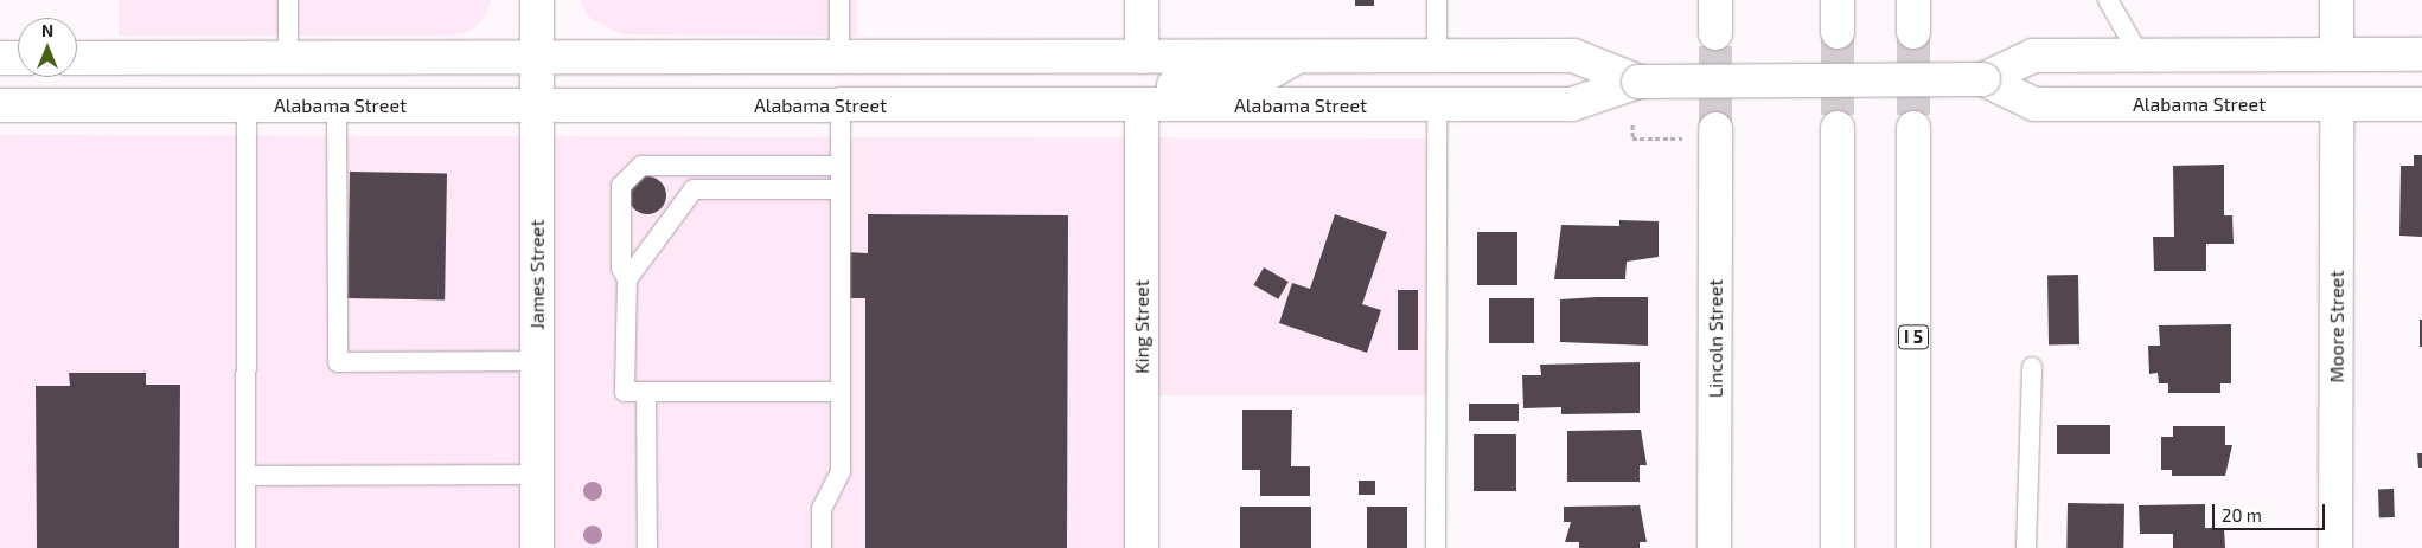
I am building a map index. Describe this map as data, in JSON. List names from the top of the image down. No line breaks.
{"streets":{"main road":["Alabama Street","James Street","King Street","Moore Street","I 5","Lincoln Street"]},"crossings":[["Alabama Street","James Street"],["Alabama Street","King Street"],["Alabama Street","Moore Street"]],"scale_bar":"20 m","north":"top"}
